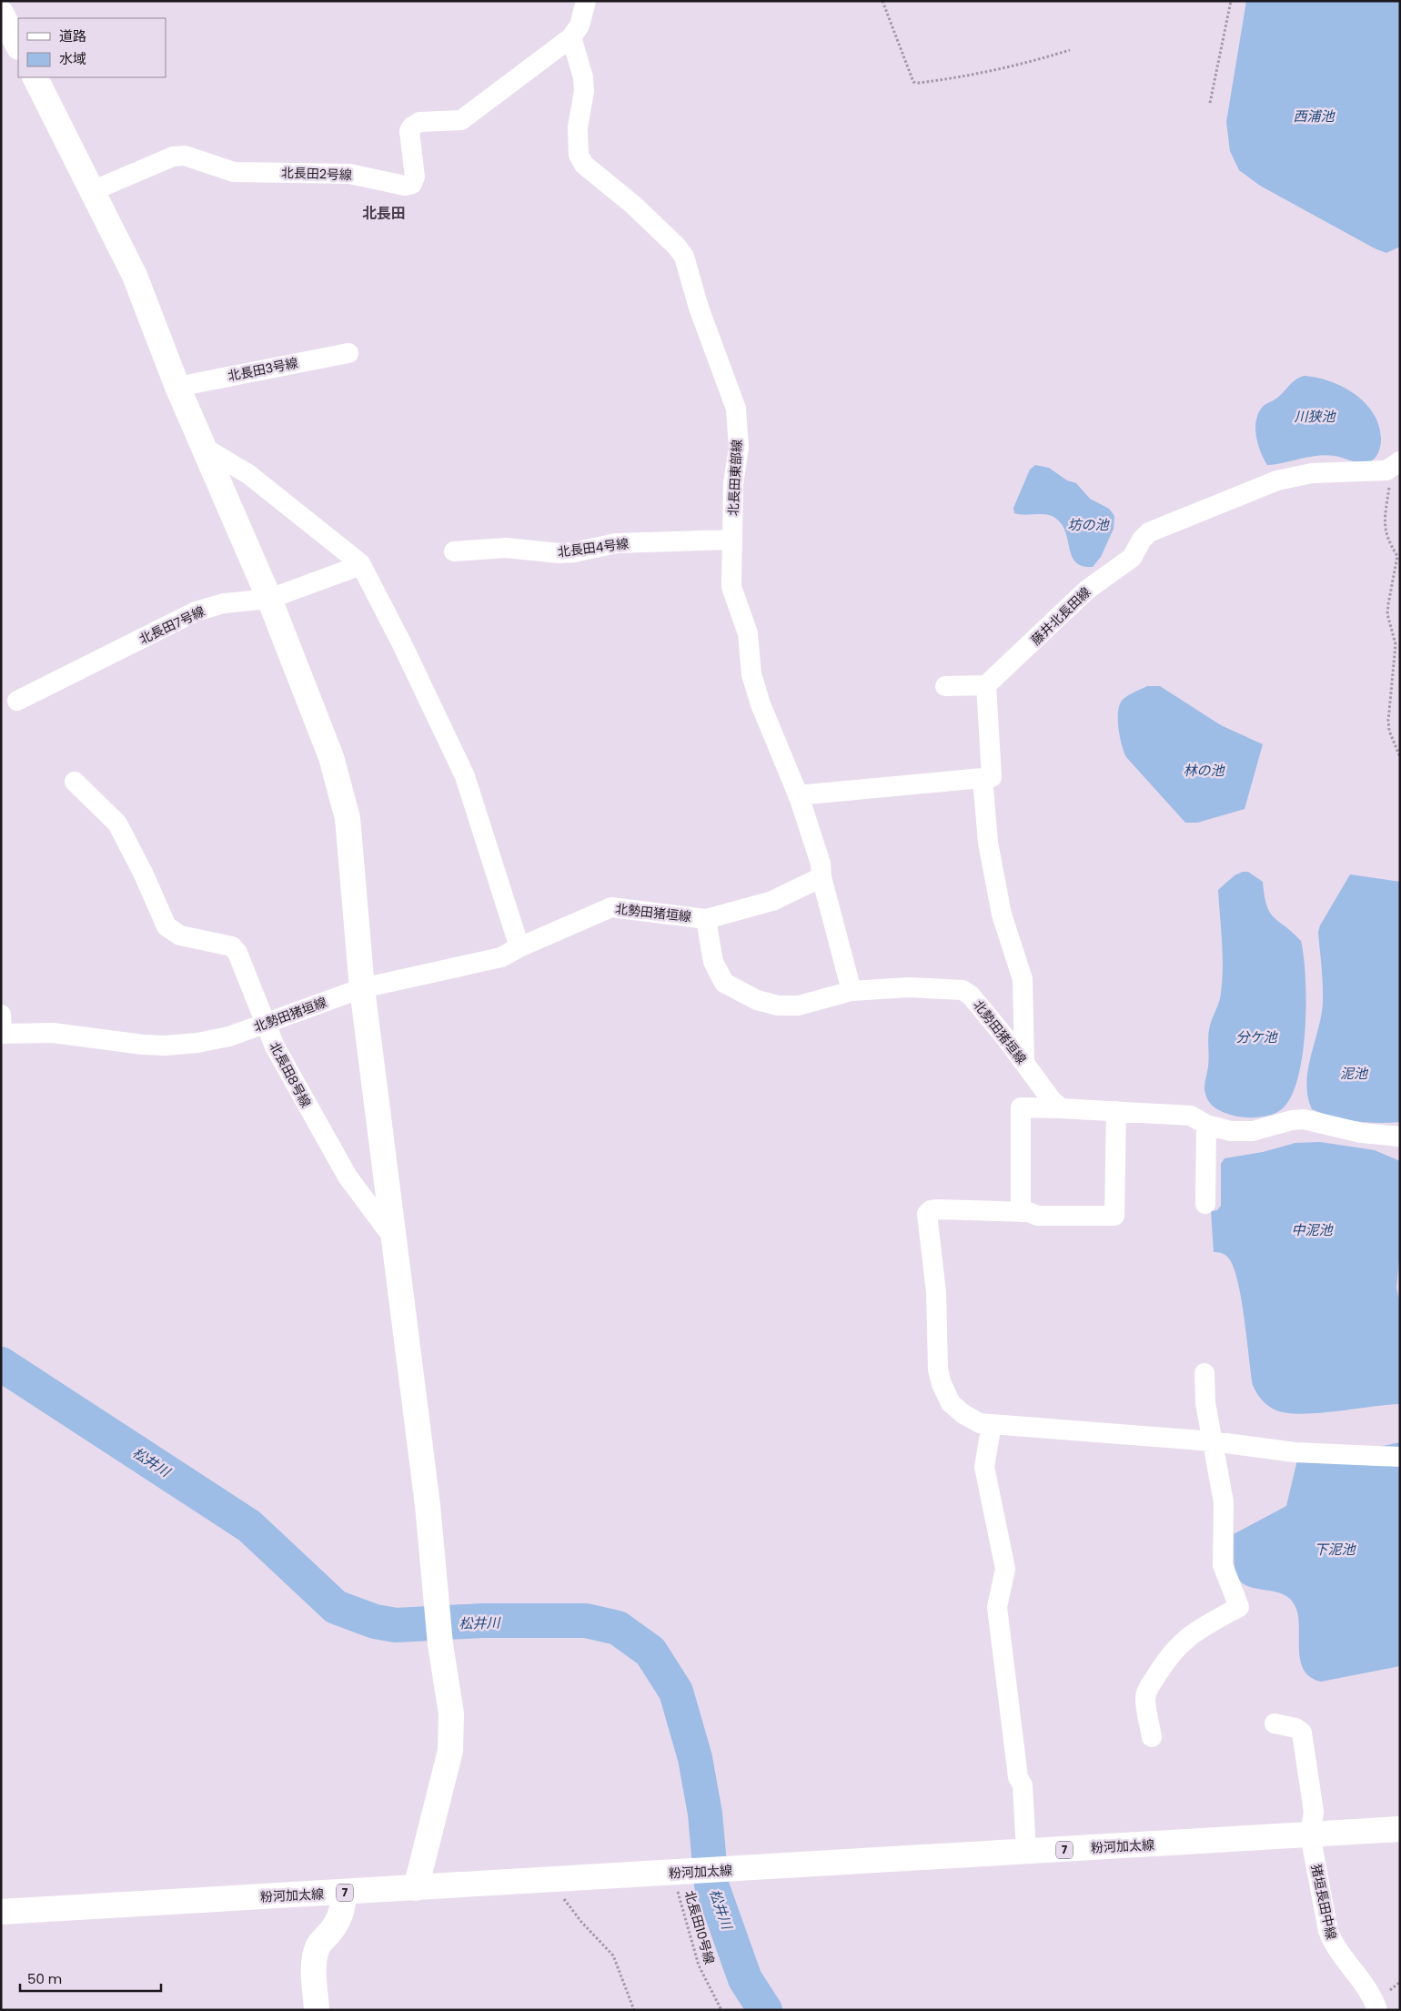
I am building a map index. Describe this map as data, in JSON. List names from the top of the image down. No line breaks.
{"streets":{"street":["北長田2号線","北長田3号線","北長田東部線","北長田4号線","藤井北長田線","北長田7号線","北勢田猪垣線","北長田8号線","粉河加太線","7","猪垣長田中線"],"path":["北長田10号線"]},"crossings":[["北長田2号線","北長田東部線"],["北長田東部線","北長田4号線"],["北長田東部線","北勢田猪垣線"],["北勢田猪垣線","北長田8号線"],["粉河加太線","猪垣長田中線"],["粉河加太線","北長田10号線"]],"districts":["北長田"],"water":["西浦池","川狭池","坊の池","林の池","分ケ池","泥池","中泥池","松井川","下泥池"],"legend":["道路","水域"],"scale_bar":"50 m"}
